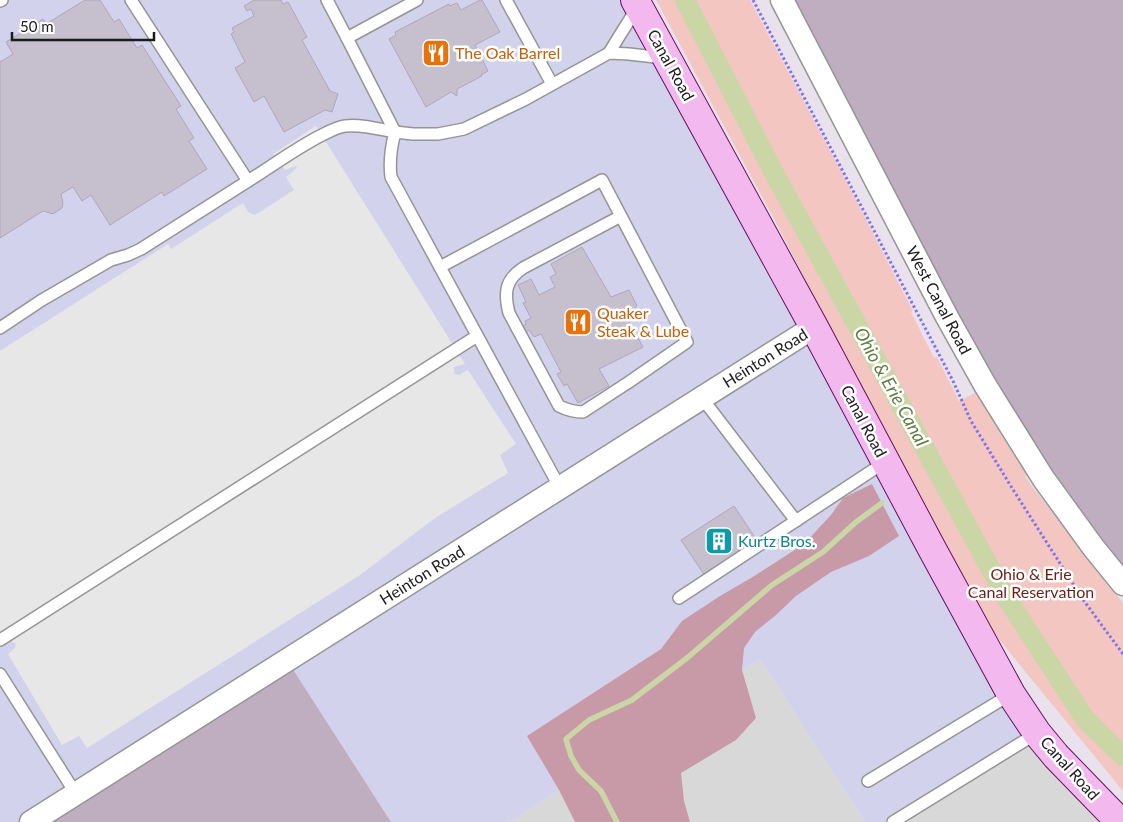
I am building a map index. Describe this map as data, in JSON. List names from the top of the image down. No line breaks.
{"streets":{"main road":["Canal Road"],"street":["West Canal Road","Heinton Road"]},"crossings":[["Canal Road","Heinton Road"]],"water":["Ohio & Erie Canal"],"parks":["Ohio & Erie Canal Reservation"],"places":{"restaurant":["The Oak Barrel","Quaker Steak & Lube"],"building":["Kurtz Bros."]},"scale_bar":"50 m"}
